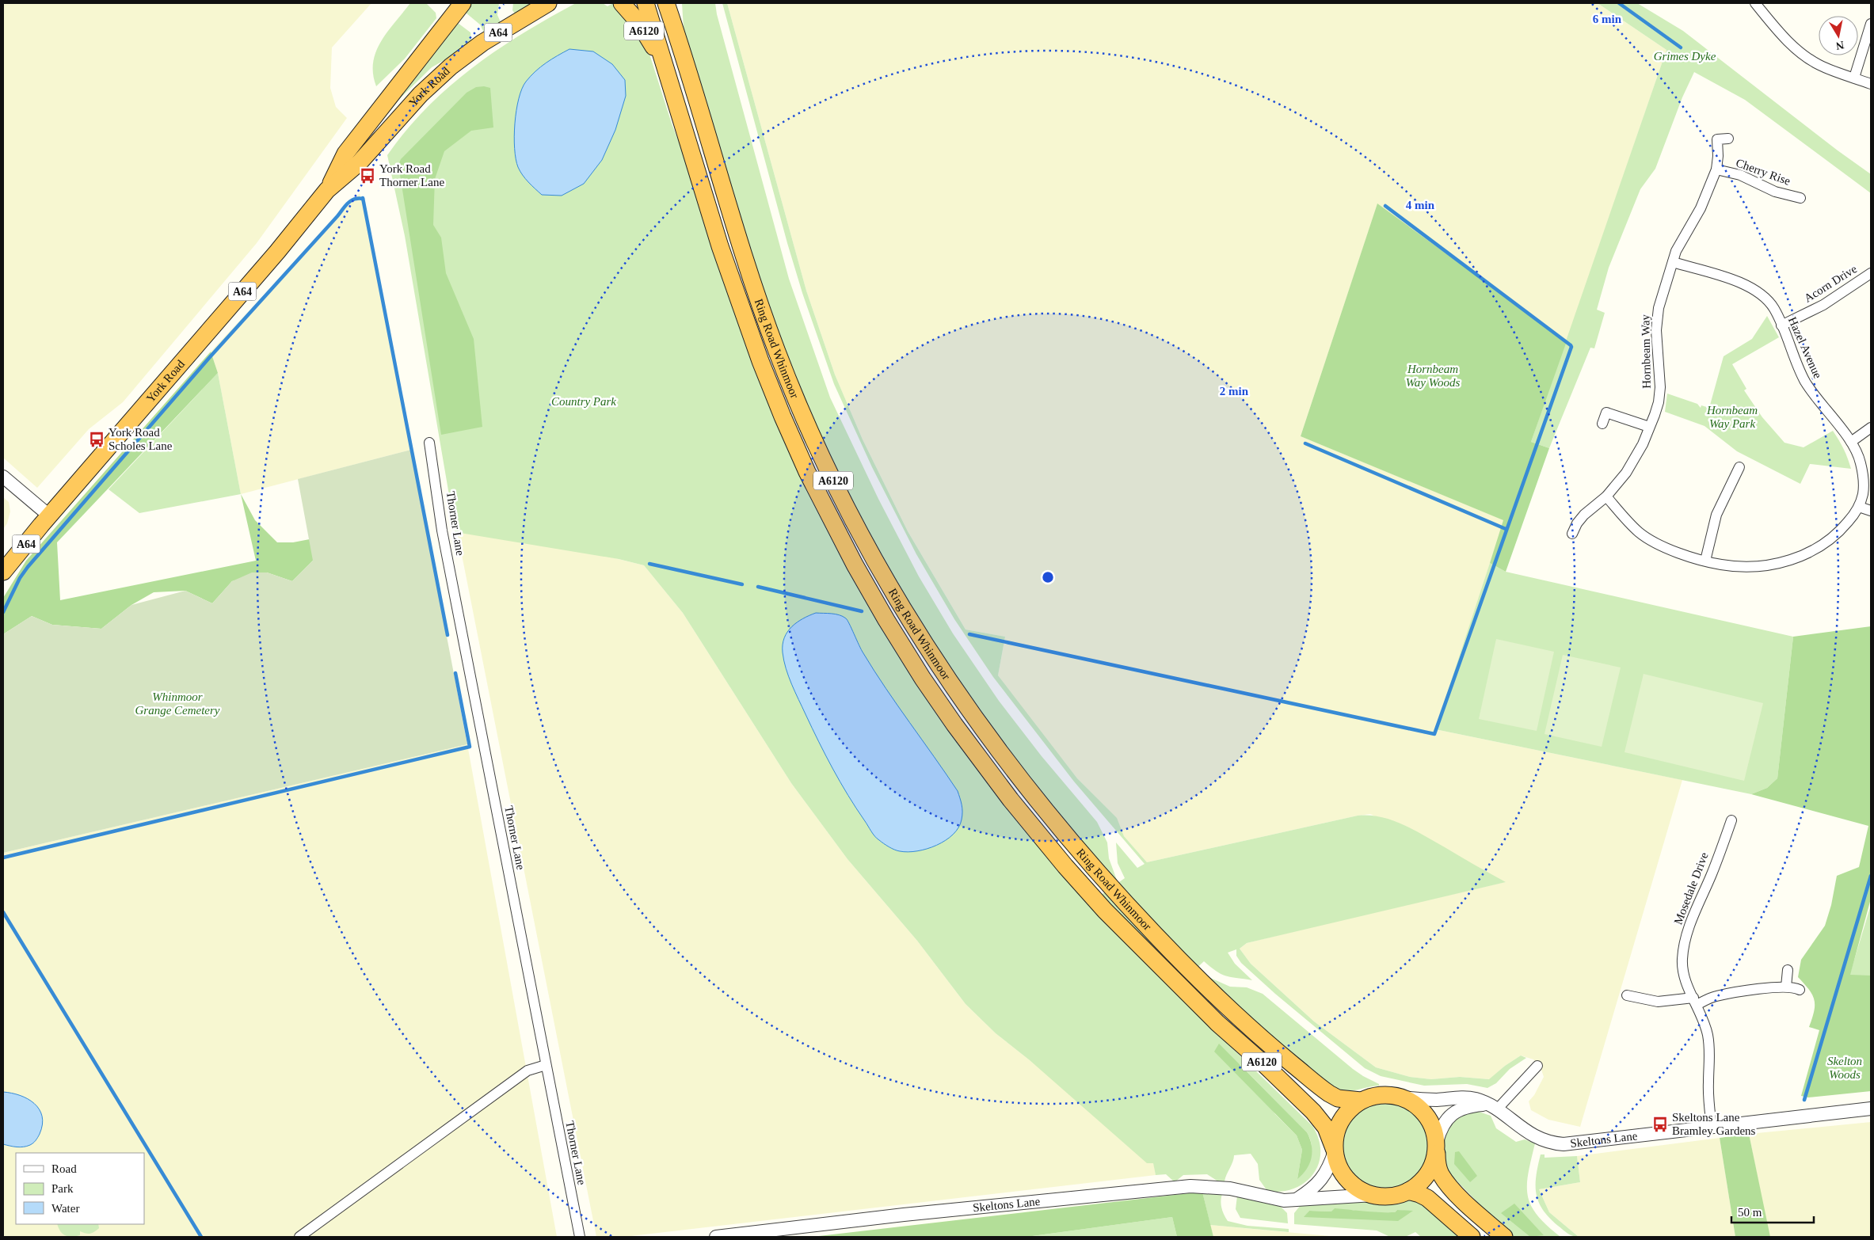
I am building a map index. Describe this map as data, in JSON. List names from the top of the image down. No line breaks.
{"streets":{"highway":["A6120","A64","York Road","Ring Road Whinmoor"],"street":["Cherry Rise","Acorn Drive","Hazel Avenue","Hornbeam Way","Thorner Lane","Mosedale Drive","Skeltons Lane"]},"crossings":[["Cherry Rise","Hornbeam Way"],["Acorn Drive","Hazel Avenue"],["Ring Road Whinmoor","Skeltons Lane"],["Hazel Avenue","Hornbeam Way"],["Mosedale Drive","Skeltons Lane"]],"parks":["Grimes Dyke","Hornbeam Way Woods","Country Park","Hornbeam Way Park","Whinmoor Grange Cemetery","Skelton Woods"],"places":{"bus stop":["York Road Thorner Lane","York Road Scholes Lane","Skeltons Lane Bramley Gardens"]},"legend":["Road","Park","Water"],"scale_bar":"50 m","north":"bottom","rings":["6 min","4 min","2 min"]}
